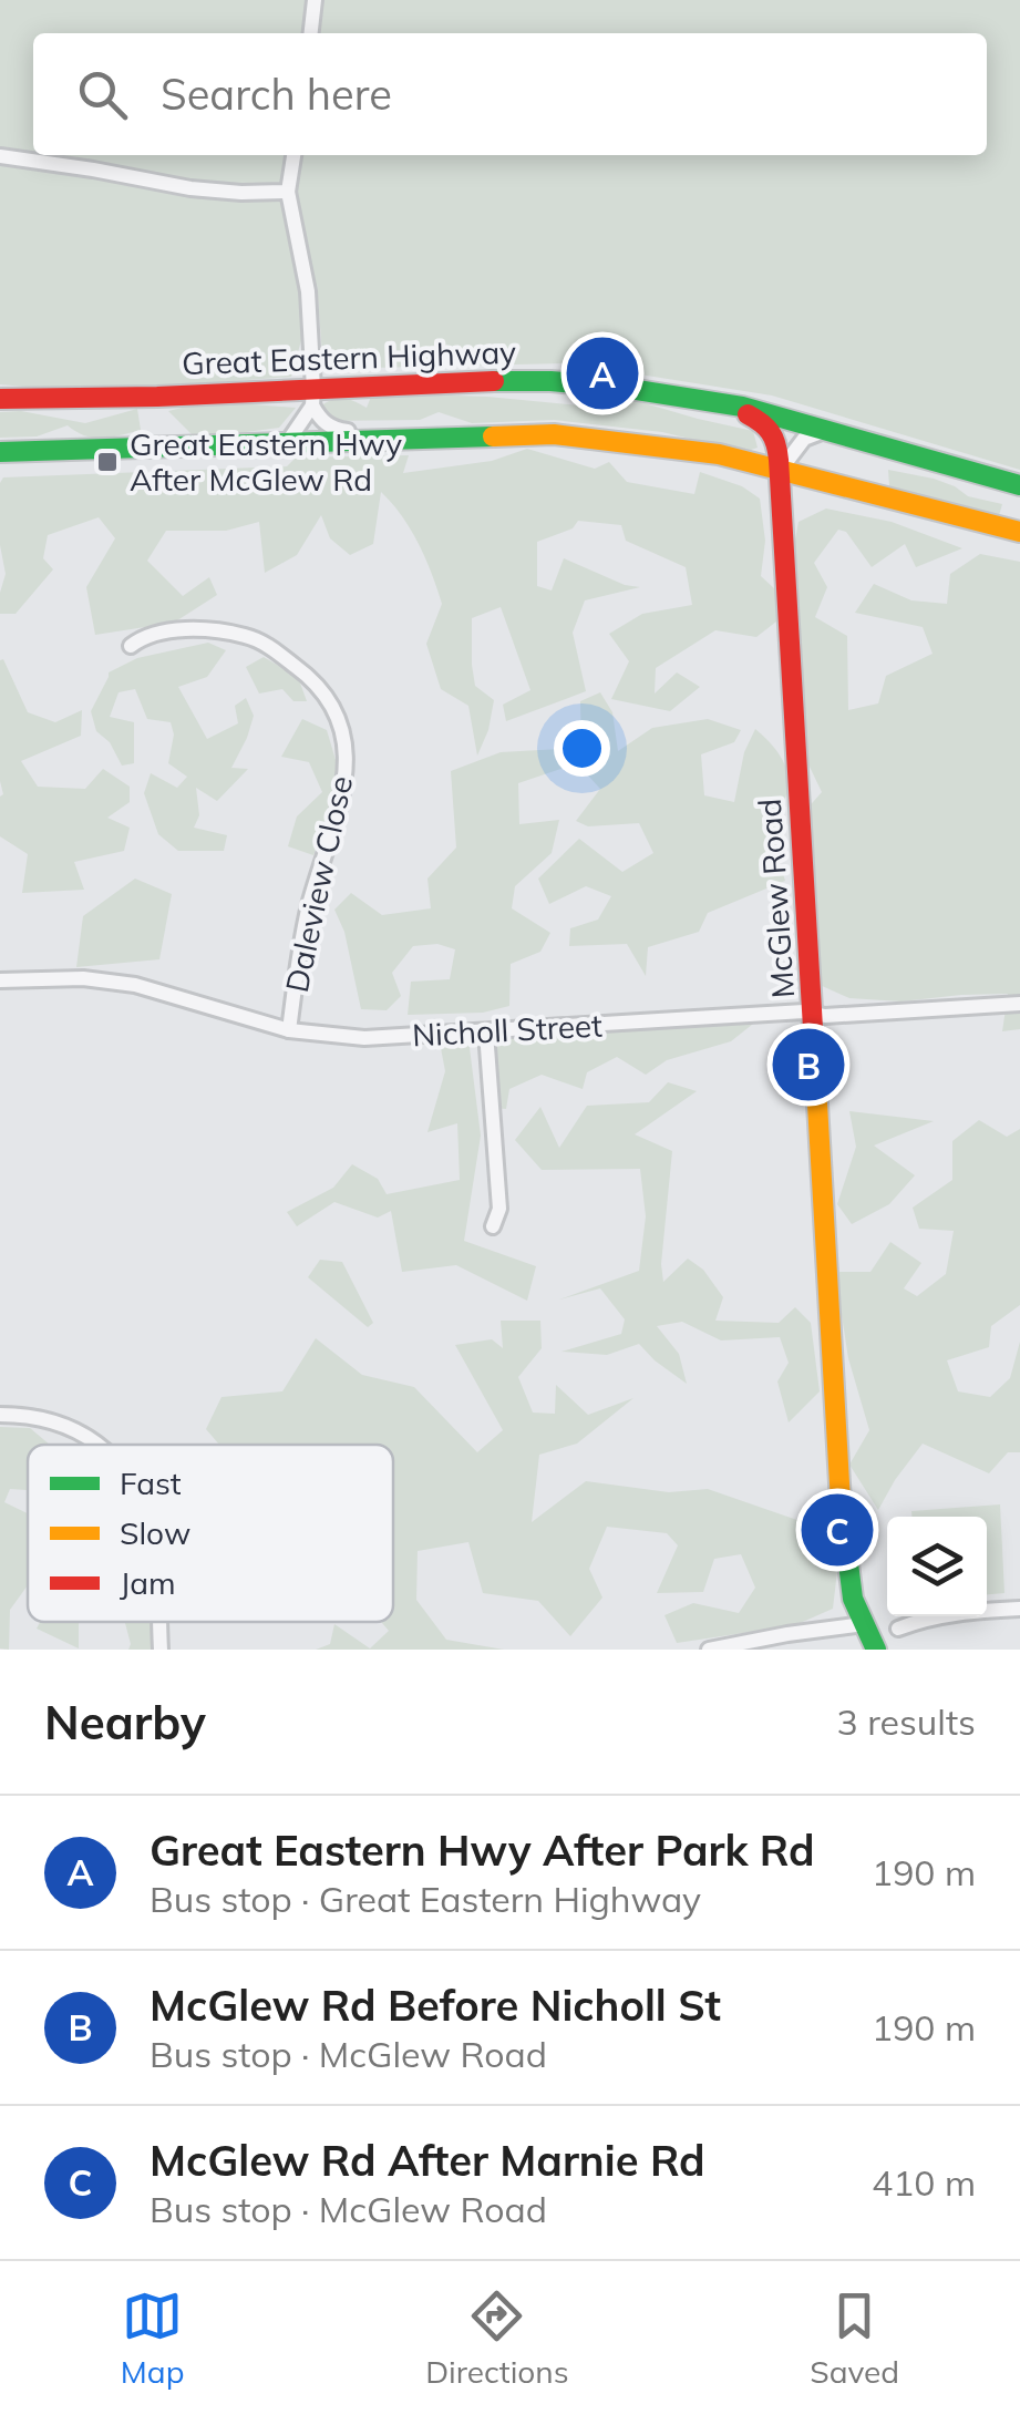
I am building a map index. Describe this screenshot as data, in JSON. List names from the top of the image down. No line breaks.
{"streets":{"main road":["Great Eastern Highway","McGlew Road"],"street":["Daleview Close","Nicholl Street"]},"crossings":[["Great Eastern Highway","McGlew Road"],["Daleview Close","Nicholl Street"],["McGlew Road","Nicholl Street"]],"places":{"transit":["Great Eastern Hwy After McGlew Rd"]},"legend":["Fast","Slow","Jam"],"page":{"search":"Search here","pins":["A","B","C"],"heading":["Nearby","3 results"],"list":[{"mark":"A","name":"Great Eastern Hwy After Park Rd","note":"Bus stop · Great Eastern Highway","value":"190 m"},{"mark":"B","name":"McGlew Rd Before Nicholl St","note":"Bus stop · McGlew Road","value":"190 m"},{"mark":"C","name":"McGlew Rd After Marnie Rd","note":"Bus stop · McGlew Road","value":"410 m"}],"nav":["Map","Directions","Saved"]}}
